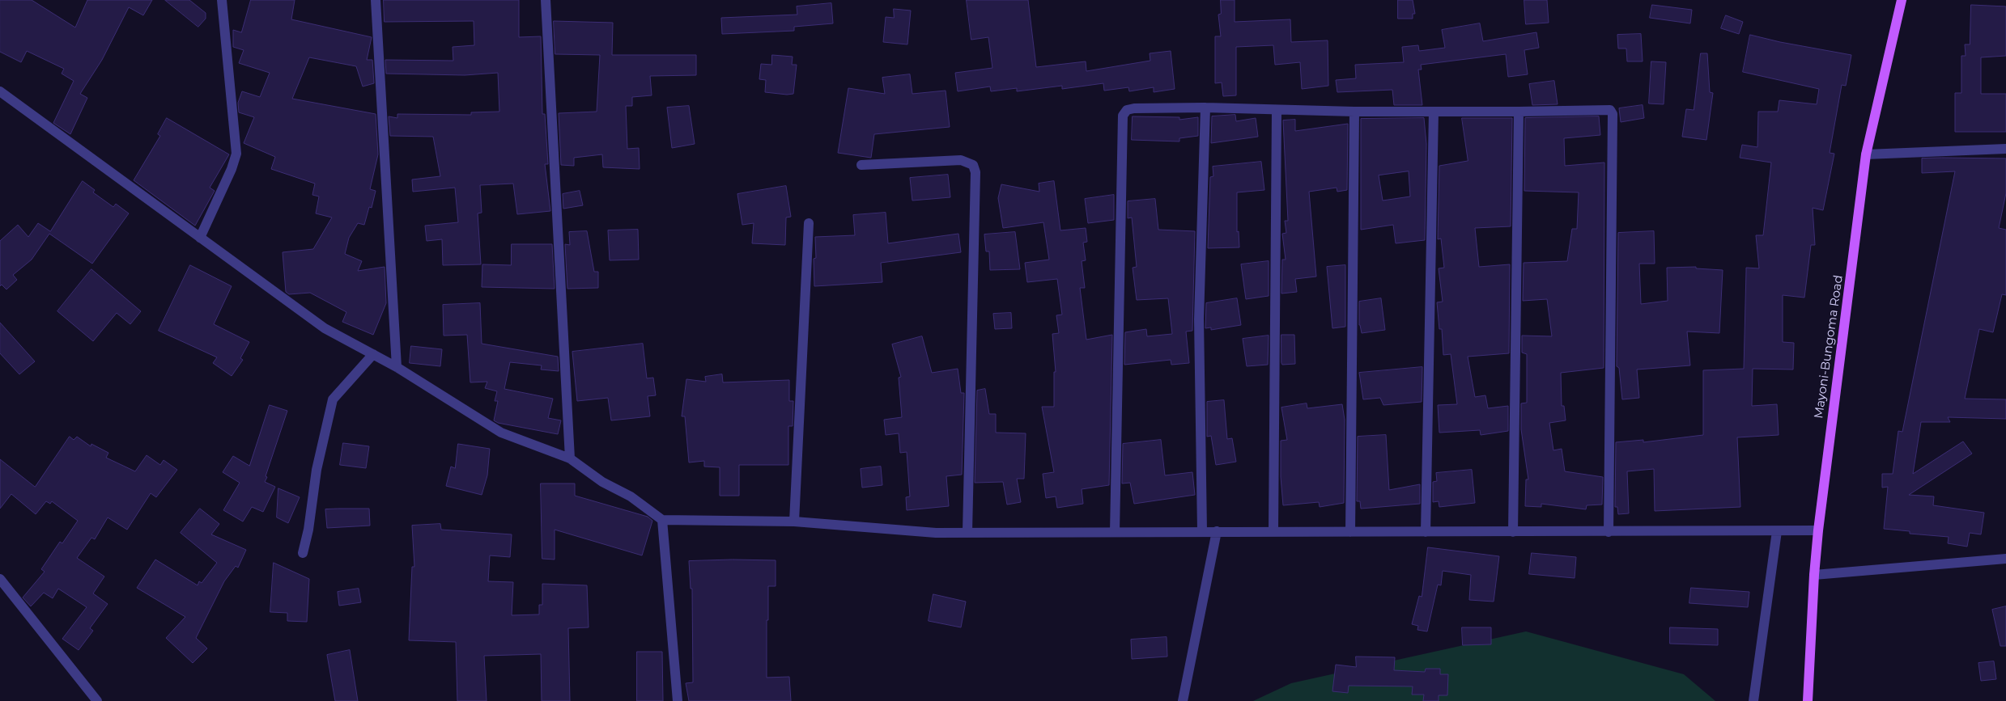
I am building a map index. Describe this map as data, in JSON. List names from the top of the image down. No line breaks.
{"streets":{"main road":["Mayoni-Bungoma Road"]}}
